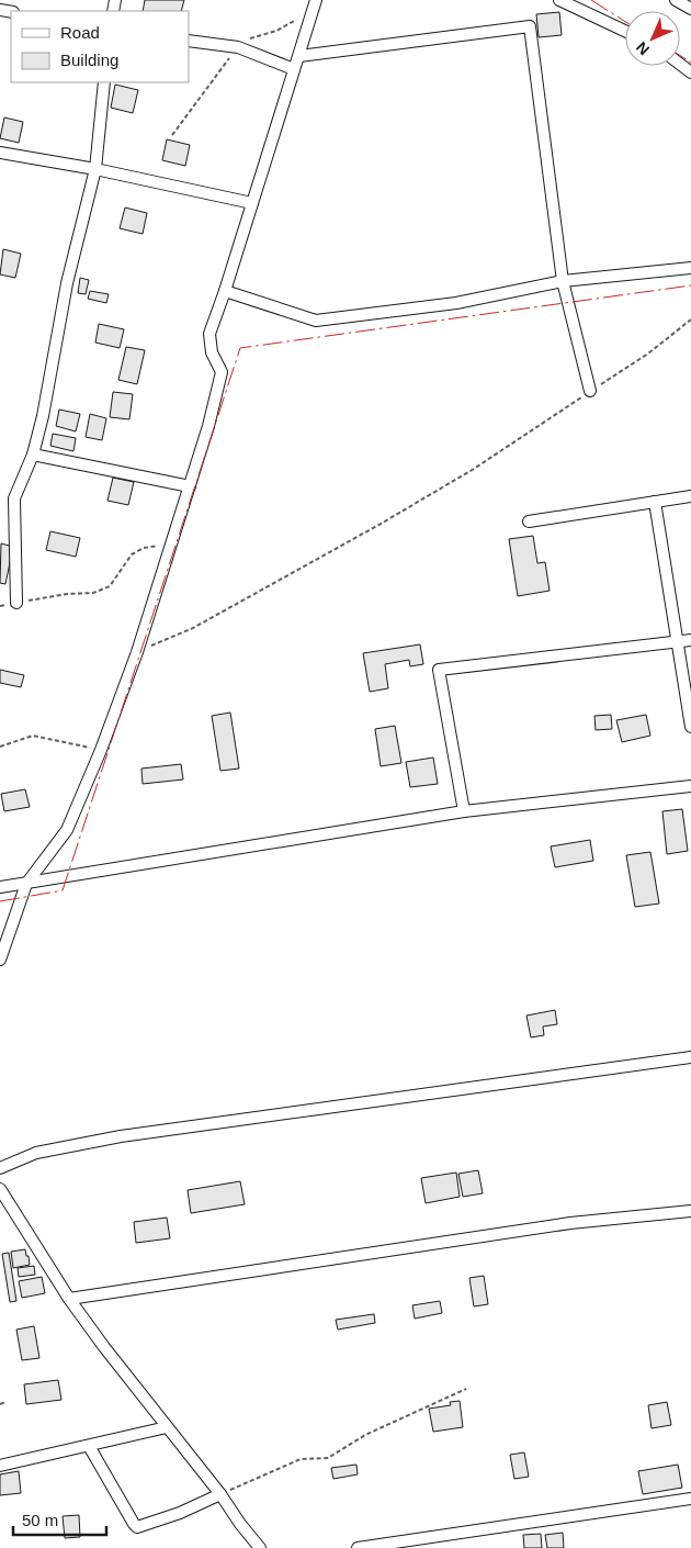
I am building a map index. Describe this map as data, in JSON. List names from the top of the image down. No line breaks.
{"legend":["Road","Building"],"scale_bar":"50 m","north":"bottom left"}
